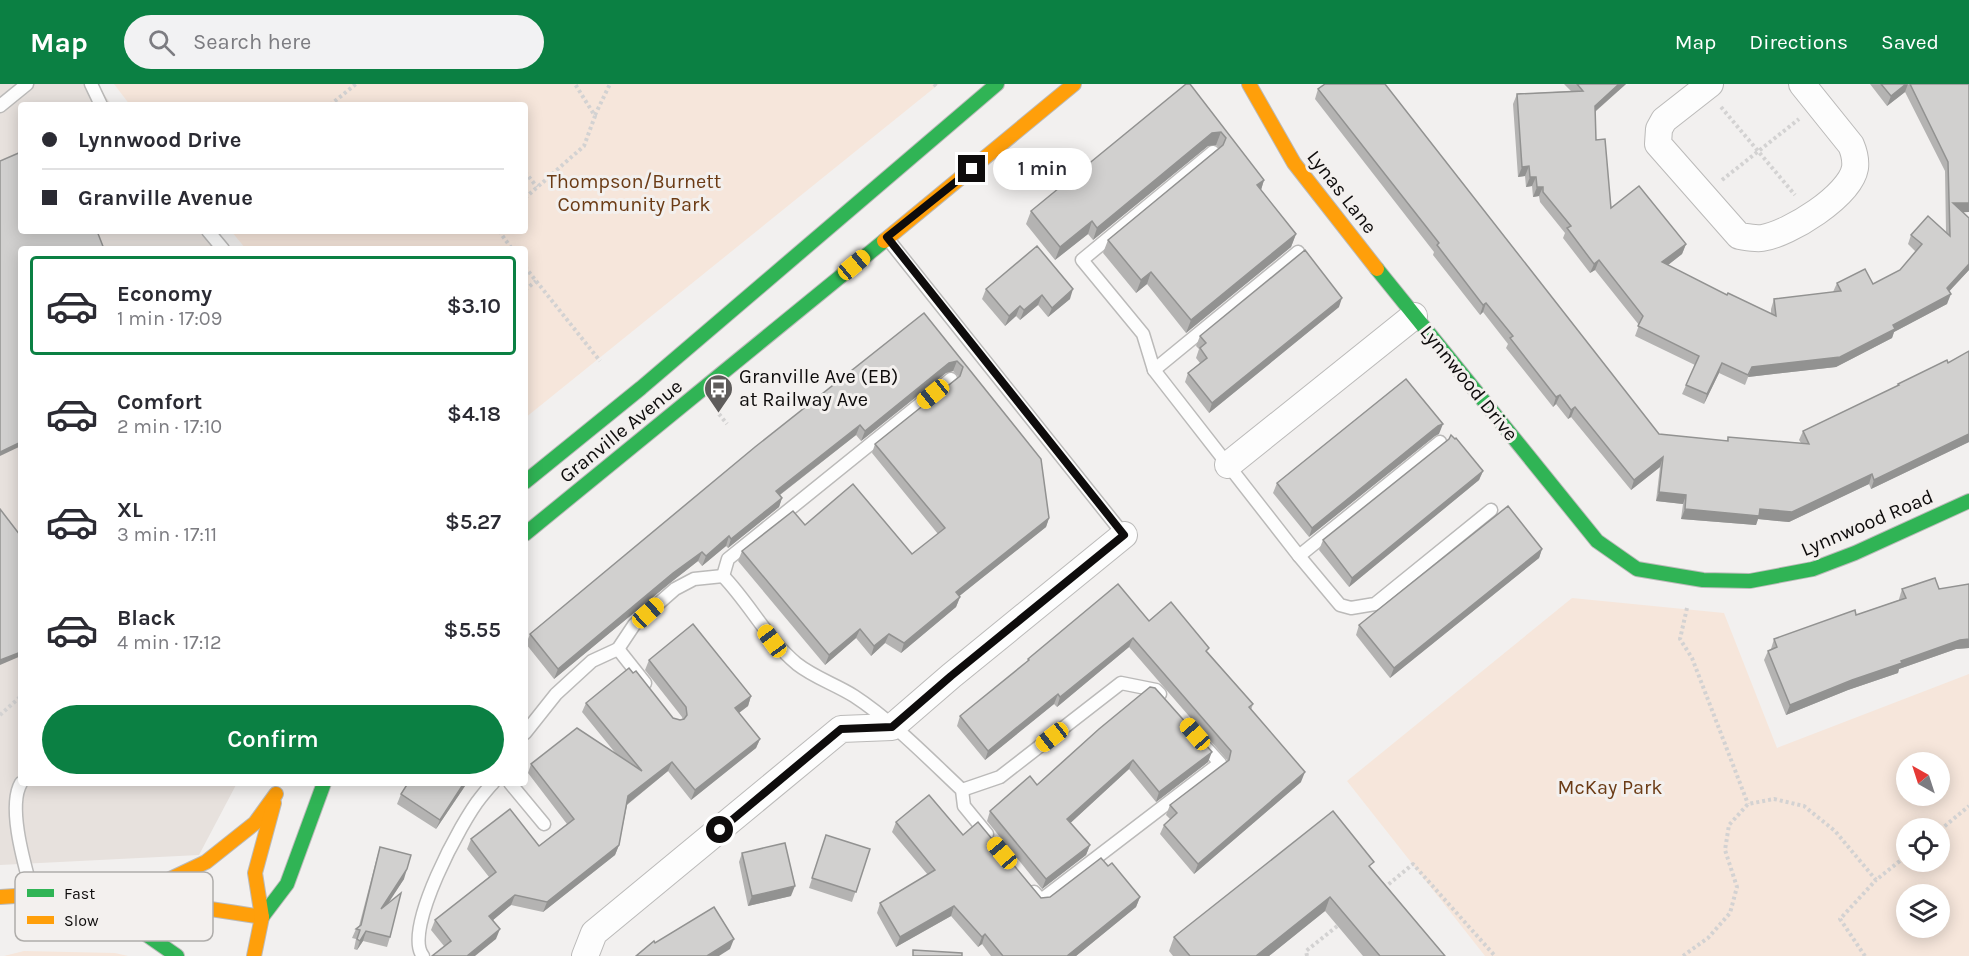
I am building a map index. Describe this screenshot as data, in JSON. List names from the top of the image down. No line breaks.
{"streets":{"main road":["Lynas Lane","Lynnwood Drive","Granville Avenue","Lynnwood Road"]},"crossings":[["Lynas Lane","Lynnwood Drive"],["Lynnwood Drive","Lynnwood Road"]],"parks":["Thompson/Burnett Community Park","McKay Park"],"places":{"bus stop":["Granville Ave (EB) at Railway Ave"]},"legend":["Fast","Slow"],"north":"top left","page":{"header":"Map","search":"Search here","nav":["Map","Directions","Saved"],"banner":["Lynnwood Drive","Granville Avenue"],"bubble":"1 min","list":[{"name":"Economy","note":"1 min · 17:09","value":"$3.10"},{"name":"Comfort","note":"2 min · 17:10","value":"$4.18"},{"name":"XL","note":"3 min · 17:11","value":"$5.27"},{"name":"Black","note":"4 min · 17:12","value":"$5.55"}],"buttons":"Confirm"}}
